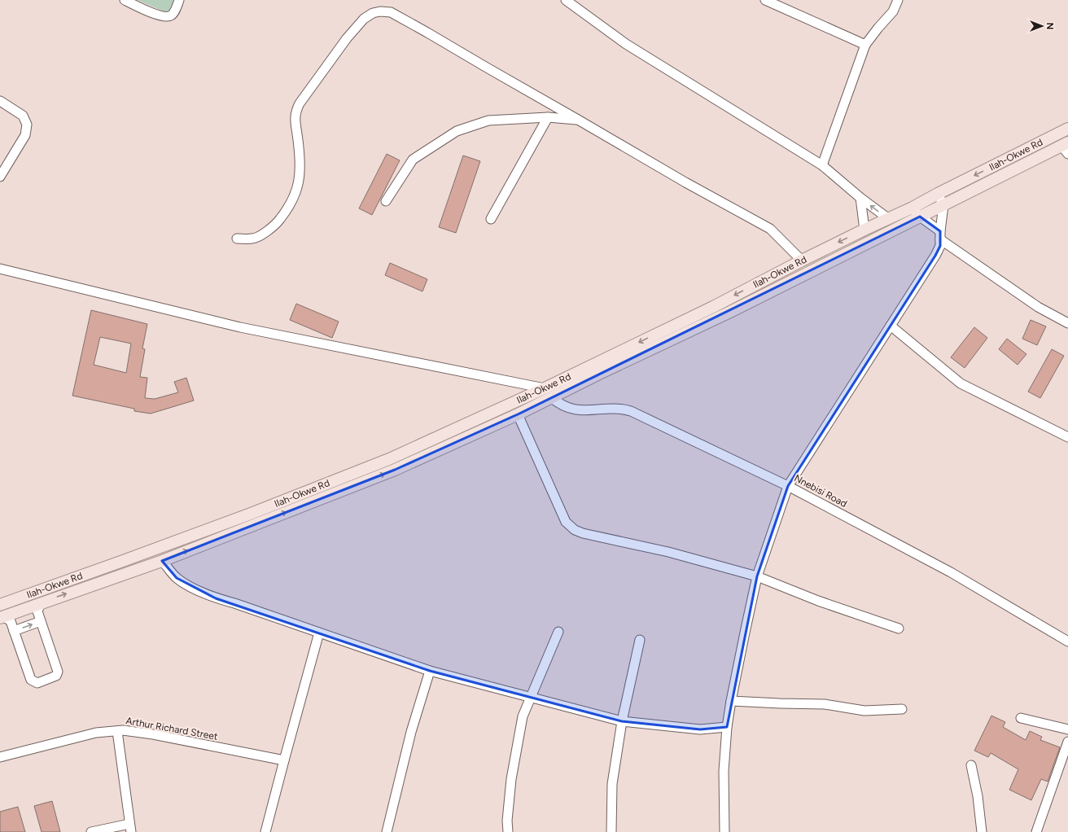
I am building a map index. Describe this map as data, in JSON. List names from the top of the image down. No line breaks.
{"streets":{"main road":["Ilah-Okwe Rd"],"street":["Nnebisi Road","Arthur Richard Street"]},"crossings":[["Ilah-Okwe Rd","Nnebisi Road"]],"north":"right"}
